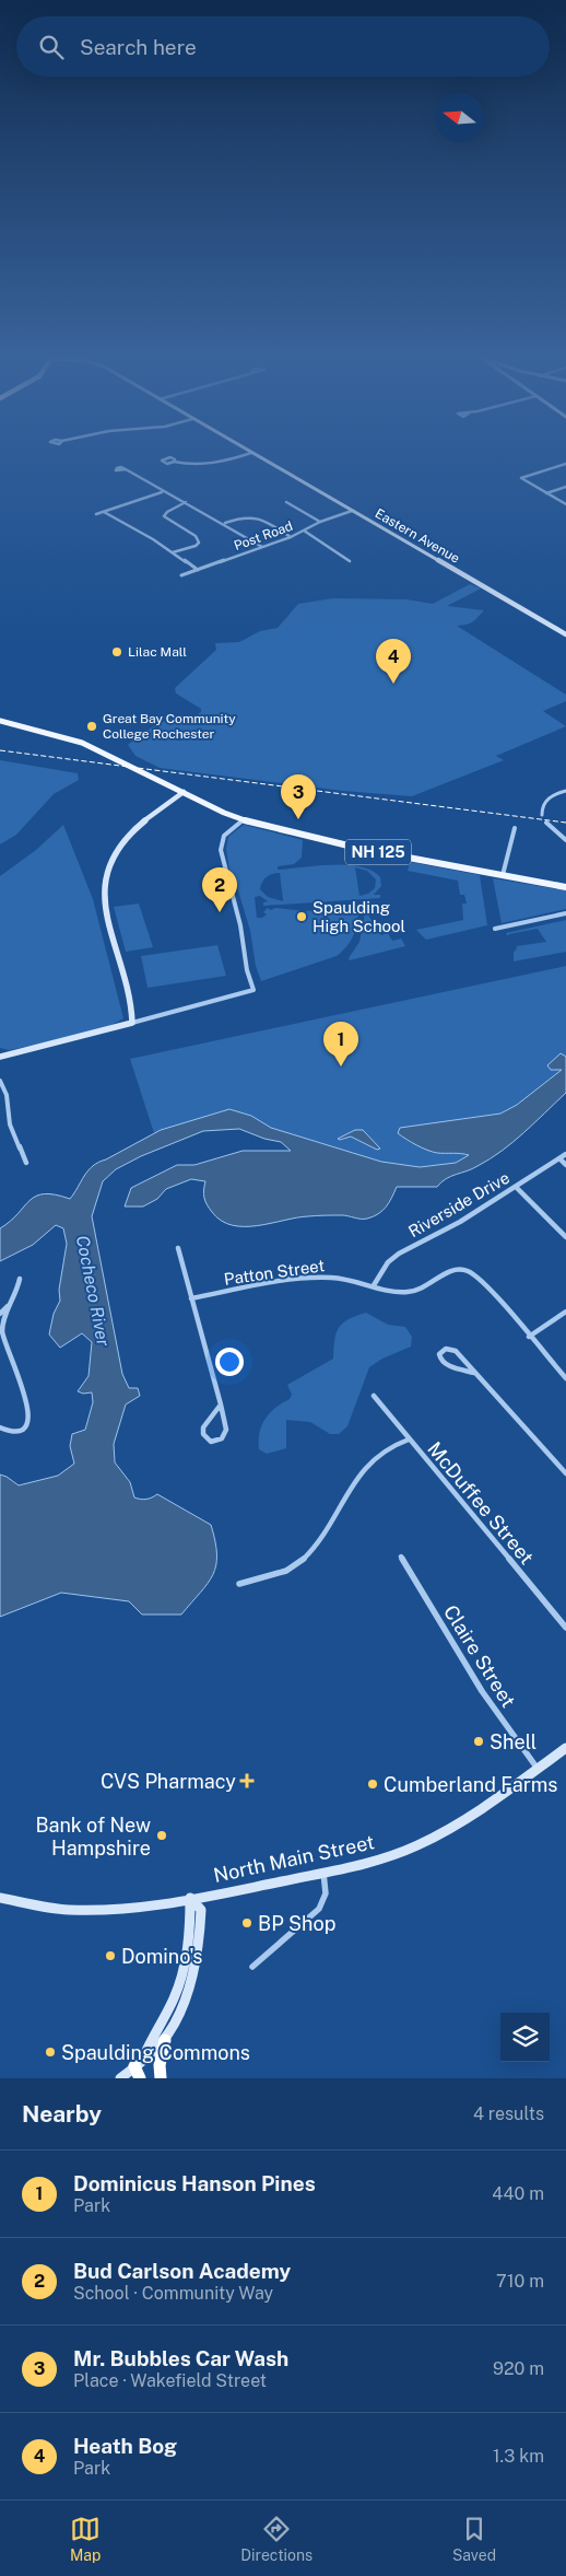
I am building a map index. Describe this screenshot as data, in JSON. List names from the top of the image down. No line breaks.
{"streets":{"main road":["NH 125"],"street":["Post Road","Eastern Avenue","Riverside Drive","Patton Street","McDuffee Street","Claire Street","North Main Street"]},"crossings":[["Post Road","Eastern Avenue"],["Riverside Drive","Patton Street"],["Claire Street","North Main Street"]],"water":["Cocheco River"],"places":{"other":["Lilac Mall","Great Bay Community College Rochester","Spaulding High School","Shell","Cumberland Farms","Bank of New Hampshire","BP Shop","Domino's","Spaulding Commons"],"health":["CVS Pharmacy"]},"north":"left","page":{"search":"Search here","pins":["4","3","2","1"],"heading":["Nearby","4 results"],"list":[{"mark":"1","name":"Dominicus Hanson Pines","note":"Park","value":"440 m"},{"mark":"2","name":"Bud Carlson Academy","note":"School · Community Way","value":"710 m"},{"mark":"3","name":"Mr. Bubbles Car Wash","note":"Place · Wakefield Street","value":"920 m"},{"mark":"4","name":"Heath Bog","note":"Park","value":"1.3 km"}],"nav":["Map","Directions","Saved"]}}
